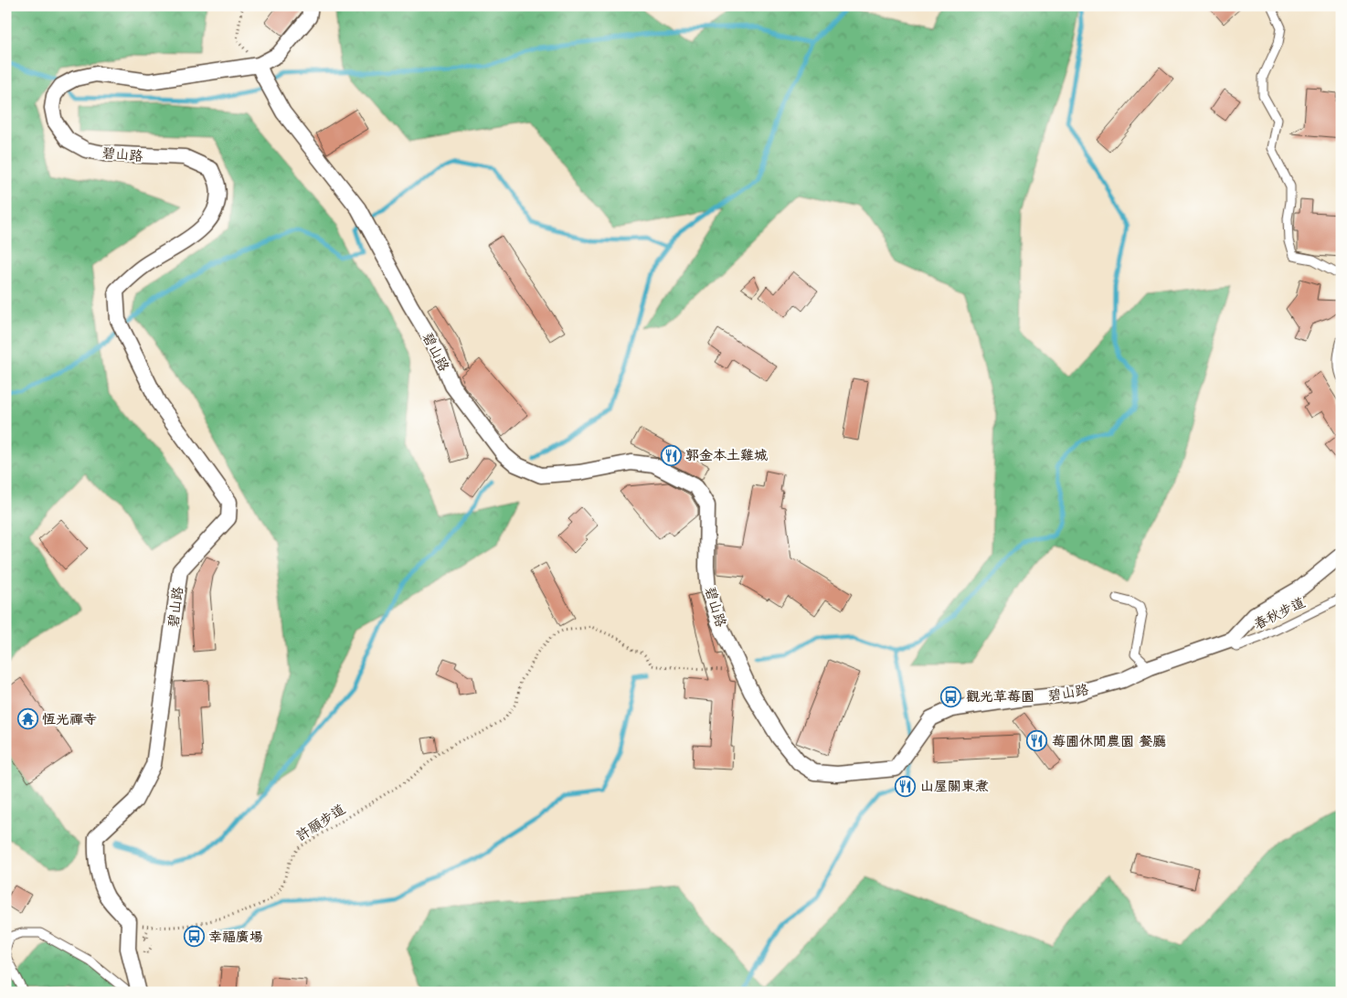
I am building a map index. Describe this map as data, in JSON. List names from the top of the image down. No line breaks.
{"streets":{"street":["碧山路"],"lane":["春秋步道"],"path":["許願步道"]},"crossings":[["碧山路","春秋步道"],["碧山路","許願步道"]],"places":{"restaurant":["郭金本土雞城","莓圃休閒農園 餐廳","山屋關東煮"],"bus stop":["觀光草莓園","幸福廣場"],"temple":["恆光禪寺"]}}
